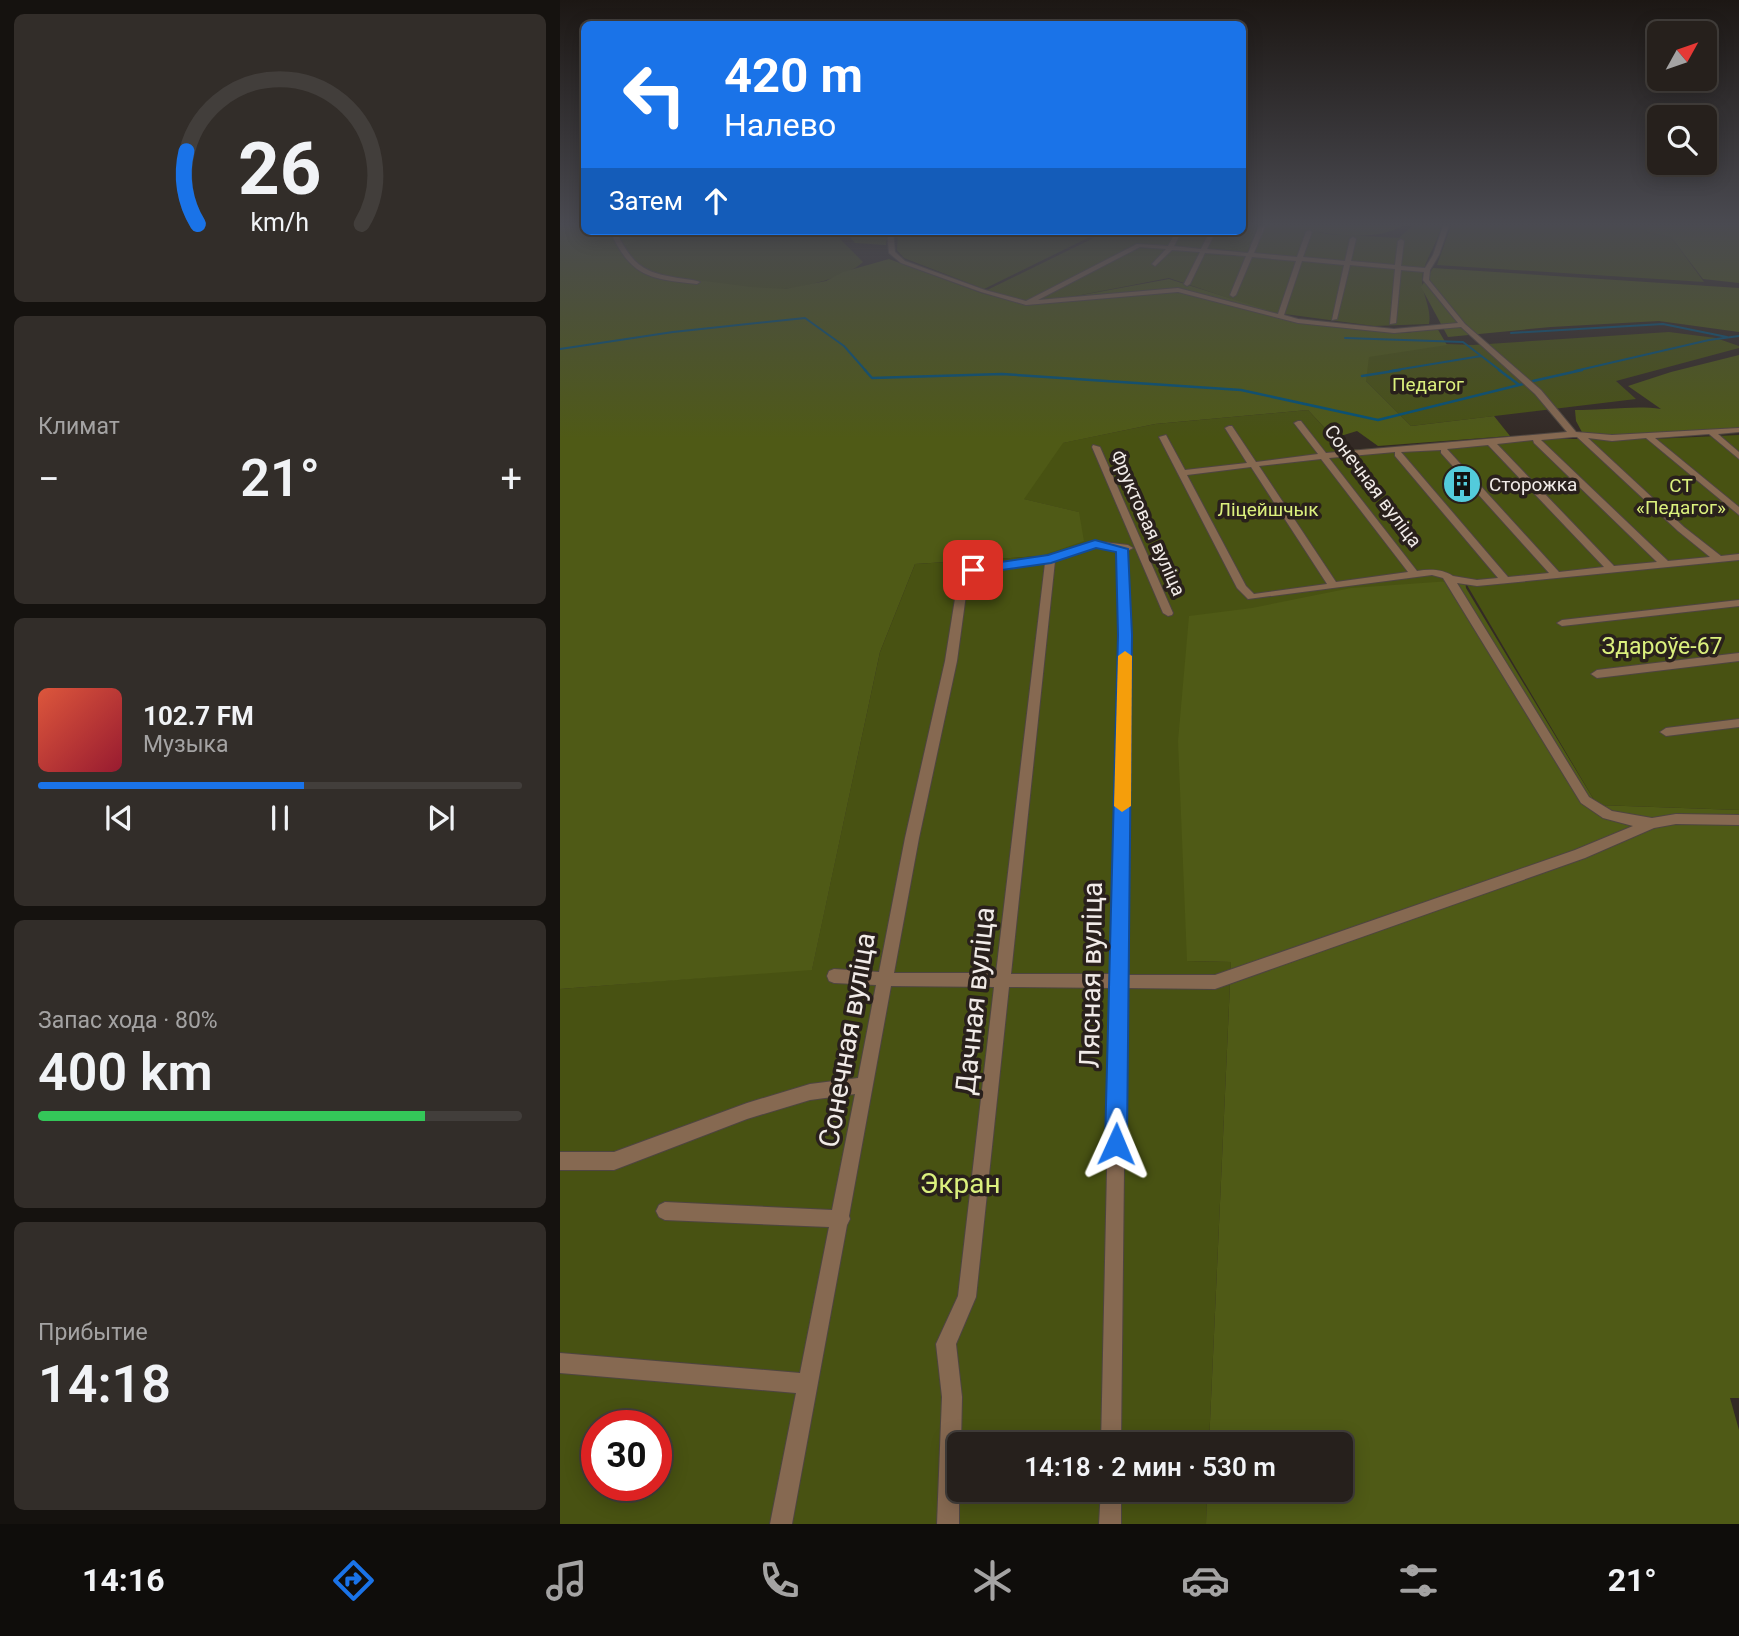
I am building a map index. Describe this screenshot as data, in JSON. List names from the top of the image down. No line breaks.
{"streets":{"street":["Сонечная вуліца","Фруктовая вуліца","Лясная вуліца","Дачная вуліца"]},"parks":["Педагог","СТ «Педагог»","Ліцейшчык","Здароўе-67","Экран"],"places":{"building":["Сторожка"]},"north":"top right","page":{"turn":["420 m","Налево"],"then":"Затем","tile":["Климат",["Запас хода · 80%","400 km"],["Прибытие","14:18"]],"heat":["−","21°","+"],"song":["102.7 FM","Музыка"],"limit":"30","trip":"14:18 · 2 мин · 530 m","tabs":["14:16","21°"],"gauge":["26","km/h"]}}
